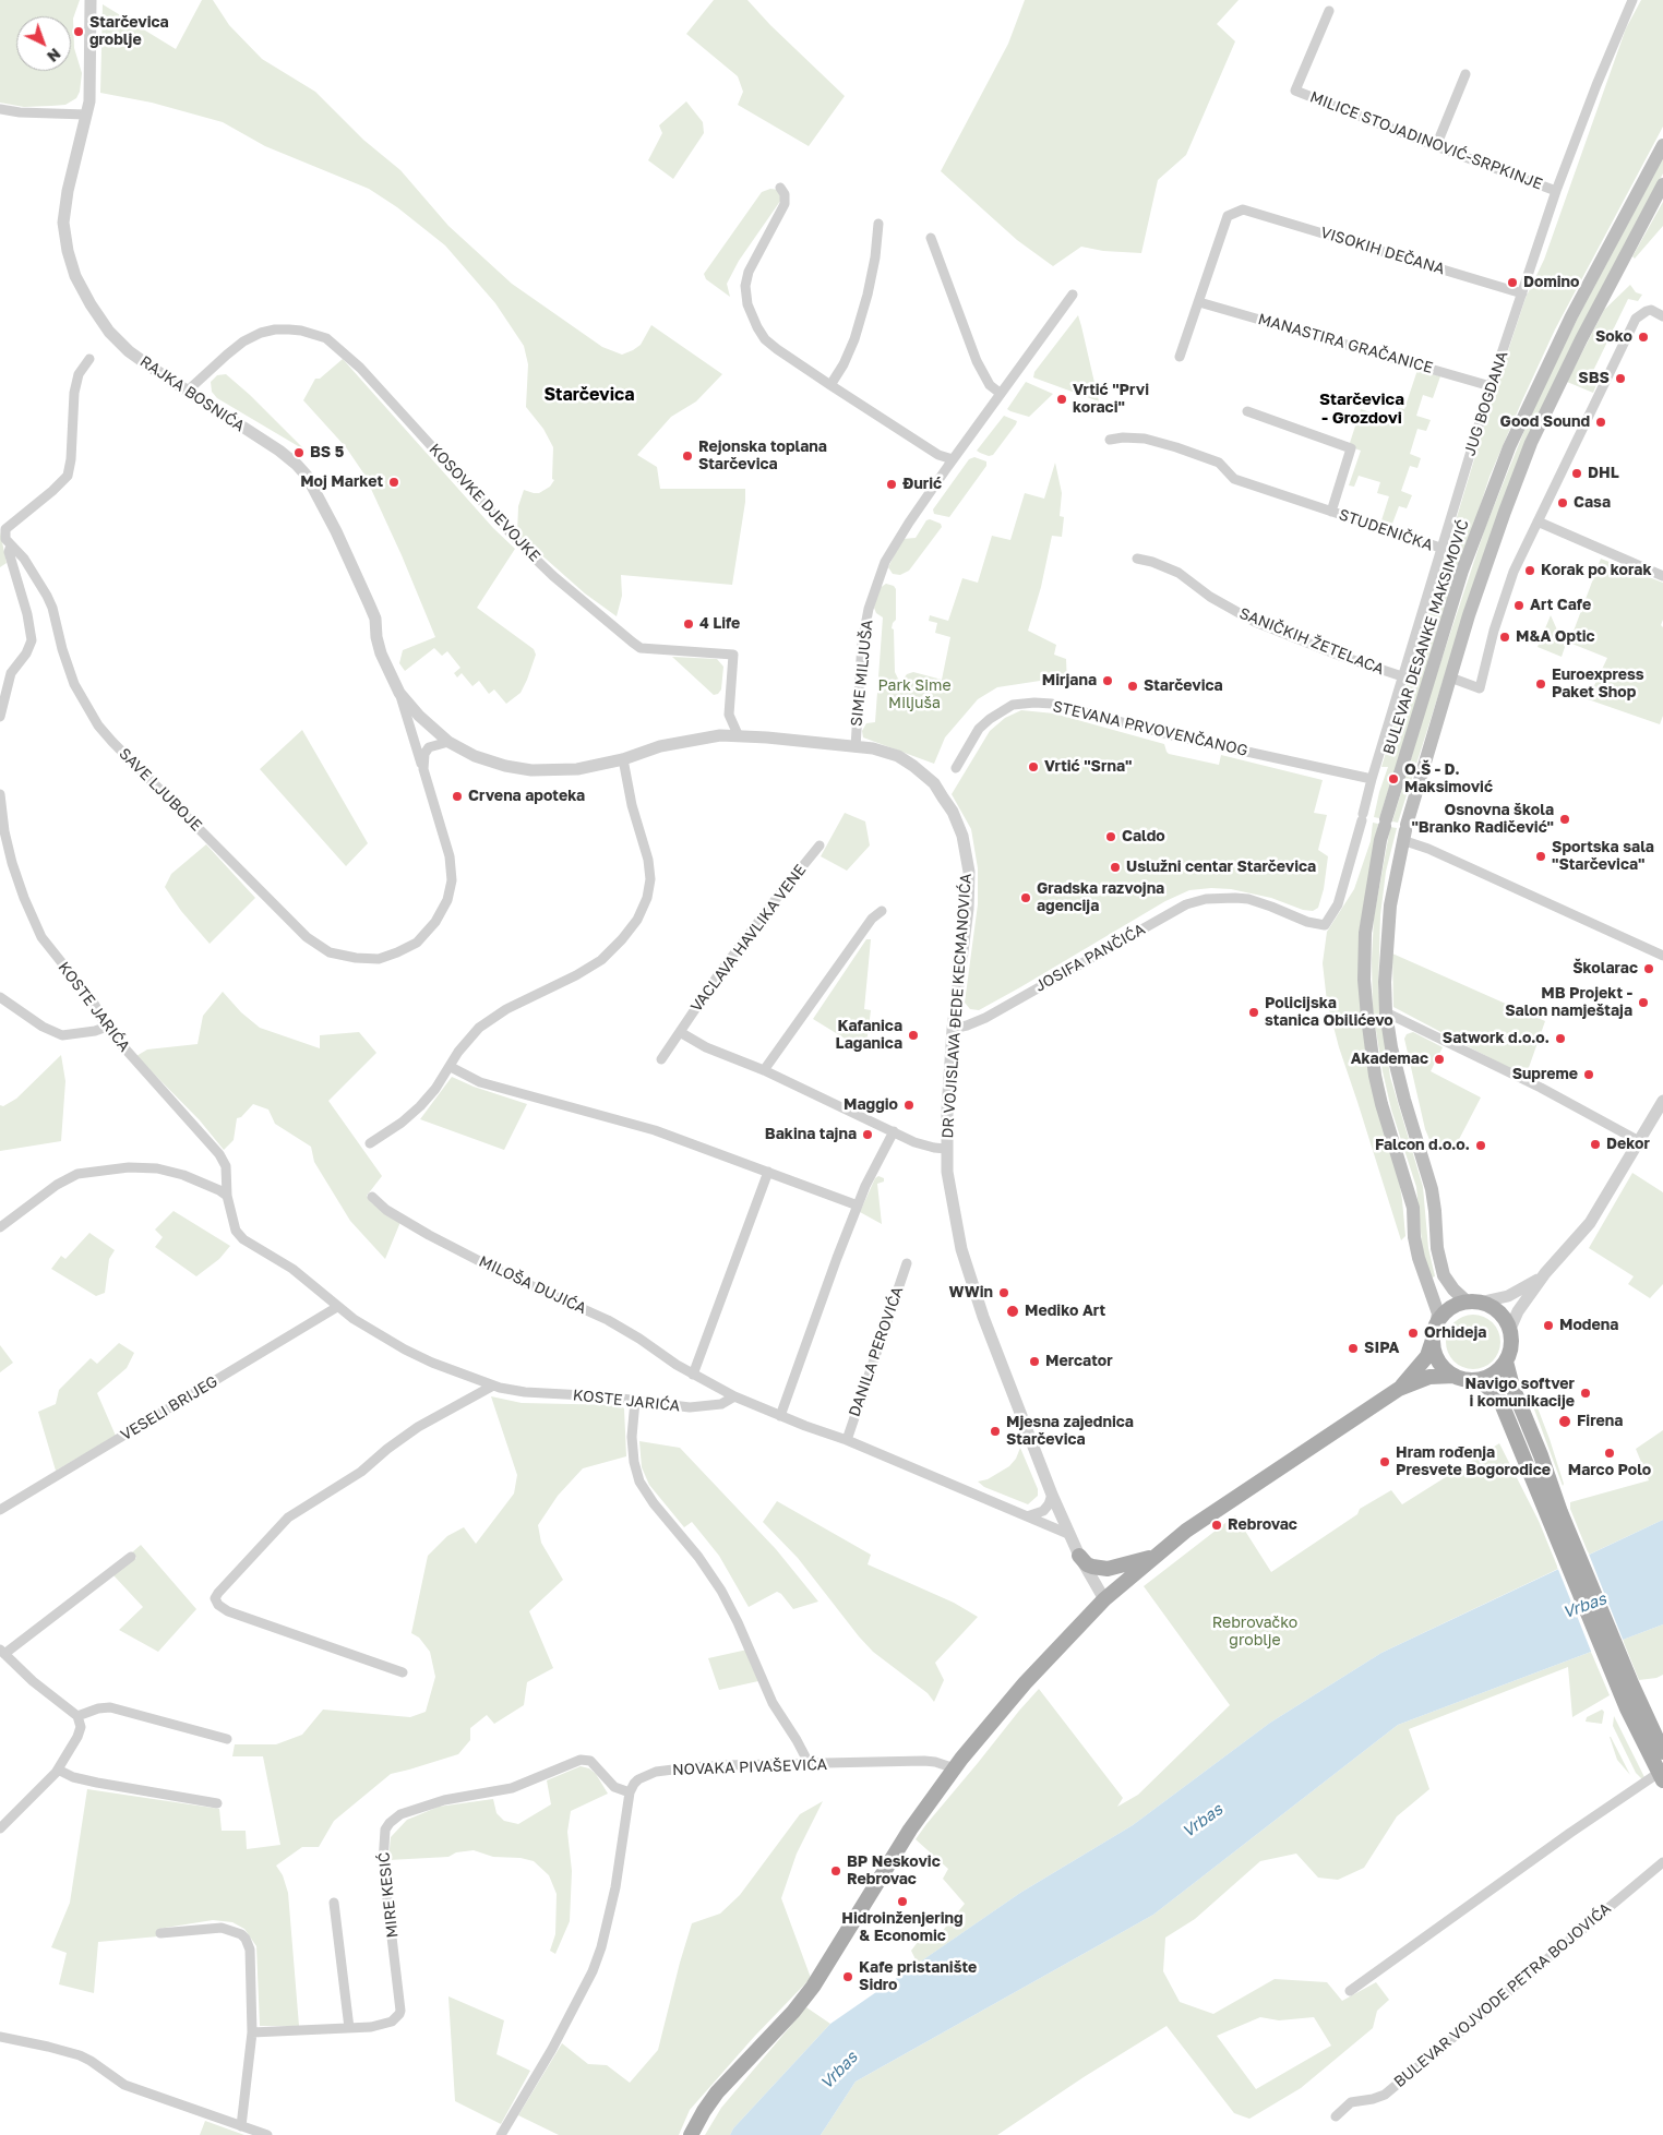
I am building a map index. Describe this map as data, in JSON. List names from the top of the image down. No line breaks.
{"streets":{"main road":["BULEVAR DESANKE MAKSIMOVIĆ"],"street":["MILICE STOJADINOVIĆ-SRPKINJE","VISOKIH DEČANA","MANASTIRA GRAČANICE","RAJKA BOSNIĆA","JUG BOGDANA","KOSOVKE DJEVOJKE","STUDENIČKA","SANIČKIH ŽETELACA","SIME MILJUŠA","STEVANA PRVOVENČANOG","SAVE LJUBOJE","VACLAVA HAVLIKA VENE","JOSIFA PANČIĆA","DR VOJISLAVA ĐEDE KECMANOVIĆA","KOSTE JARIĆA","MILOŠA DUJIĆA","DANILA PEROVIĆA","VESELI BRIJEG","NOVAKA PIVAŠEVIĆA","MIRE KESIĆ","BULEVAR VOJVODE PETRA BOJOVIĆA"]},"crossings":[["MILICE STOJADINOVIĆ-SRPKINJE","JUG BOGDANA"],["VISOKIH DEČANA","MANASTIRA GRAČANICE"],["VISOKIH DEČANA","JUG BOGDANA"],["MANASTIRA GRAČANICE","JUG BOGDANA"],["RAJKA BOSNIĆA","KOSOVKE DJEVOJKE"],["RAJKA BOSNIĆA","SAVE LJUBOJE"],["RAJKA BOSNIĆA","DR VOJISLAVA ĐEDE KECMANOVIĆA"],["JUG BOGDANA","STUDENIČKA"],["JUG BOGDANA","SANIČKIH ŽETELACA"],["JUG BOGDANA","STEVANA PRVOVENČANOG"],["JUG BOGDANA","JOSIFA PANČIĆA"],["KOSOVKE DJEVOJKE","DR VOJISLAVA ĐEDE KECMANOVIĆA"],["SIME MILJUŠA","DR VOJISLAVA ĐEDE KECMANOVIĆA"],["JOSIFA PANČIĆA","DR VOJISLAVA ĐEDE KECMANOVIĆA"],["KOSTE JARIĆA","MILOŠA DUJIĆA"],["KOSTE JARIĆA","VESELI BRIJEG"],["NOVAKA PIVAŠEVIĆA","MIRE KESIĆ"]],"districts":["Starčevica","Starčevica - Grozdovi"],"water":["Vrbas"],"parks":["Park Sime Miljuša","Rebrovačko groblje"],"places":["Starčevica groblje","Domino","Soko","SBS","Vrtić \"Prvi koraci\"","Good Sound","BS 5","Rejonska toplana Starčevica","DHL","Moj Market","Đurić","Casa","Korak po korak","Art Cafe","4 Life","M&A Optic","Mirjana","Euroexpress Paket Shop","Starčevica","Vrtić \"Srna\"","O.Š - D. Maksimović","Crvena apoteka","Osnovna škola \"Branko Radičević\"","Caldo","Sportska sala \"Starčevica\"","Uslužni centar Starčevica","Gradska razvojna agencija","Školarac","MB Projekt - Salon namještaja","Policijska stanica Obilićevo","Kafanica Laganica","Satwork d.o.o.","Akademac","Supreme","Maggio","Bakina tajna","Dekor","Falcon d.o.o.","WWin","Mediko Art","Modena","Orhideja","SIPA","Mercator","Navigo softver i komunikacije","Firena","Mjesna zajednica Starčevica","Marco Polo","Hram rođenja Presvete Bogorodice","Rebrovac","BP Neskovic Rebrovac","Hidroinženjering & Economic","Kafe pristanište Sidro"],"north":"bottom right"}
